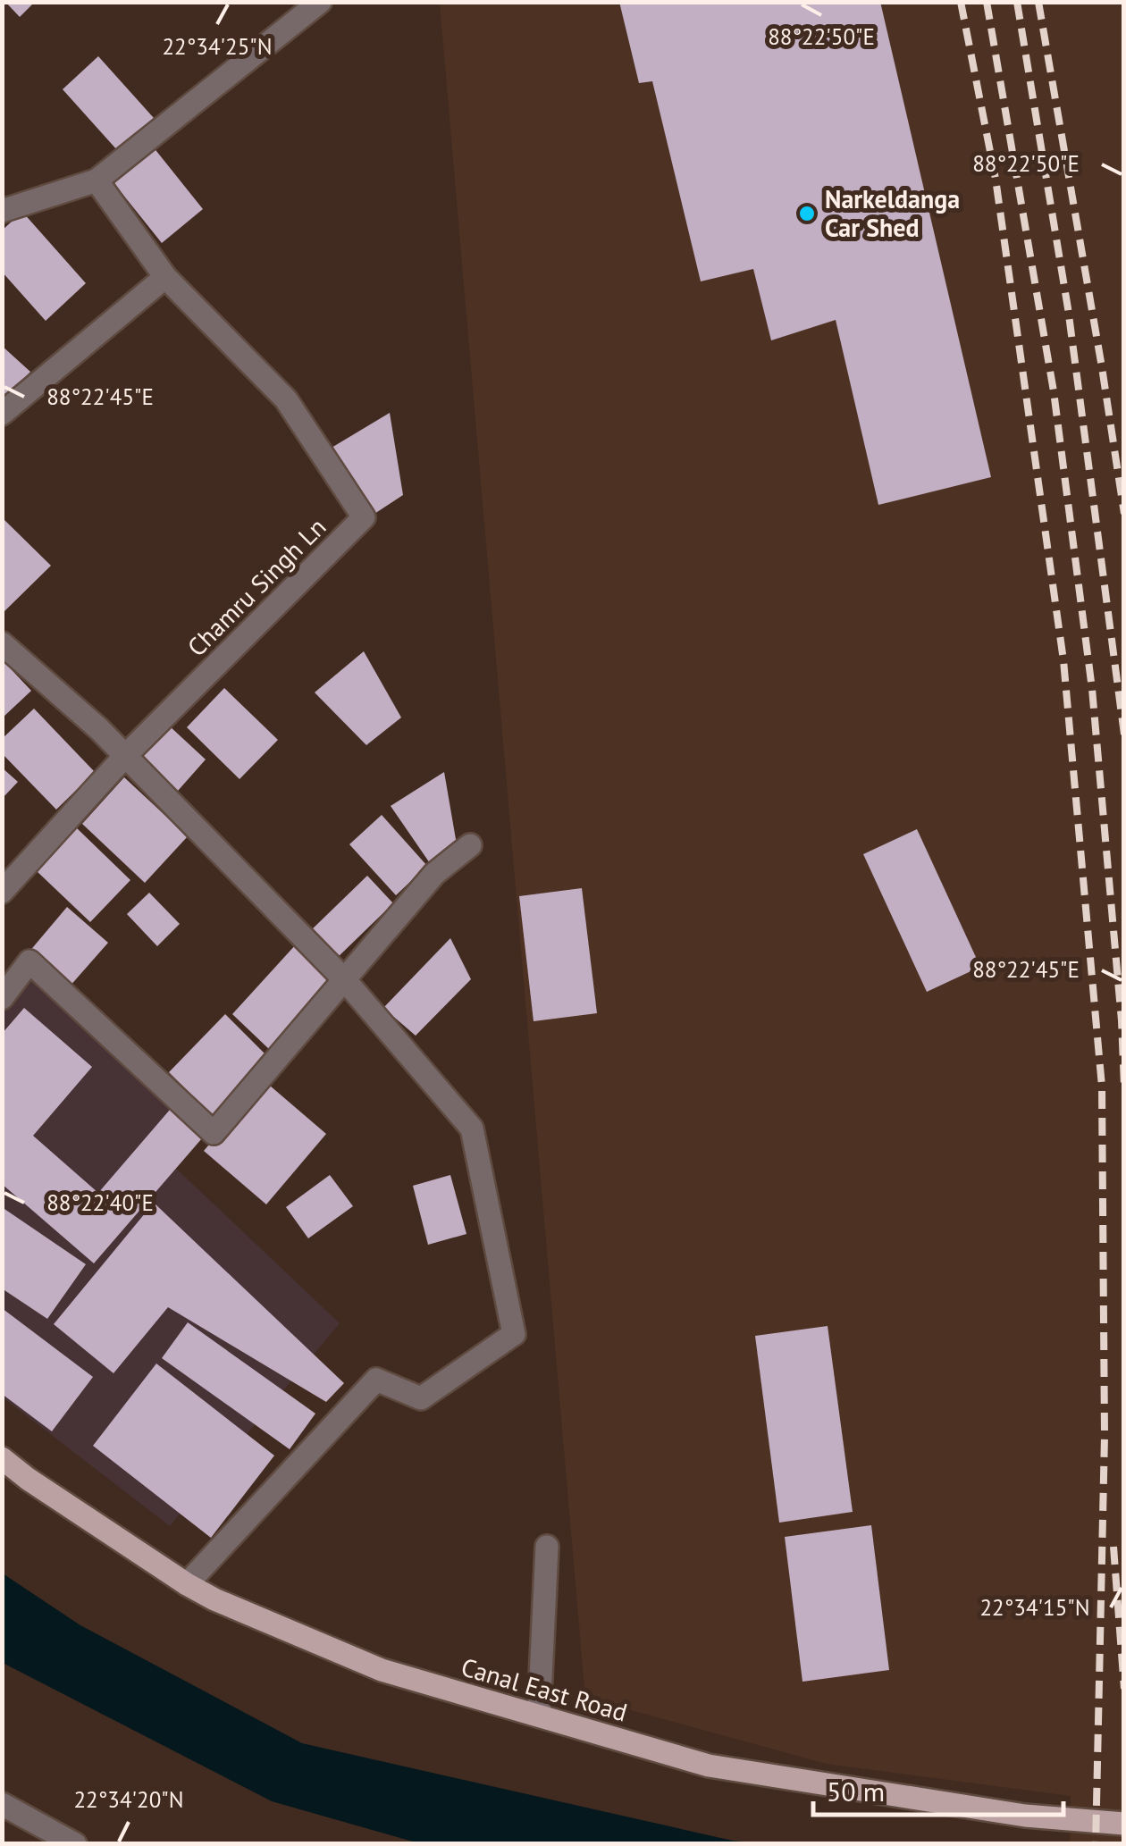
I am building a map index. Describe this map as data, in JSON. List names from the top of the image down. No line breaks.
{"streets":{"main road":["Canal East Road"],"street":["Chamru Singh Ln"]},"places":["Narkeldanga Car Shed"],"scale_bar":"50 m","coordinates":["88°22'50\"E","22°34'25\"N","88°22'45\"E","88°22'40\"E","22°34'15\"N","22°34'20\"N"]}
